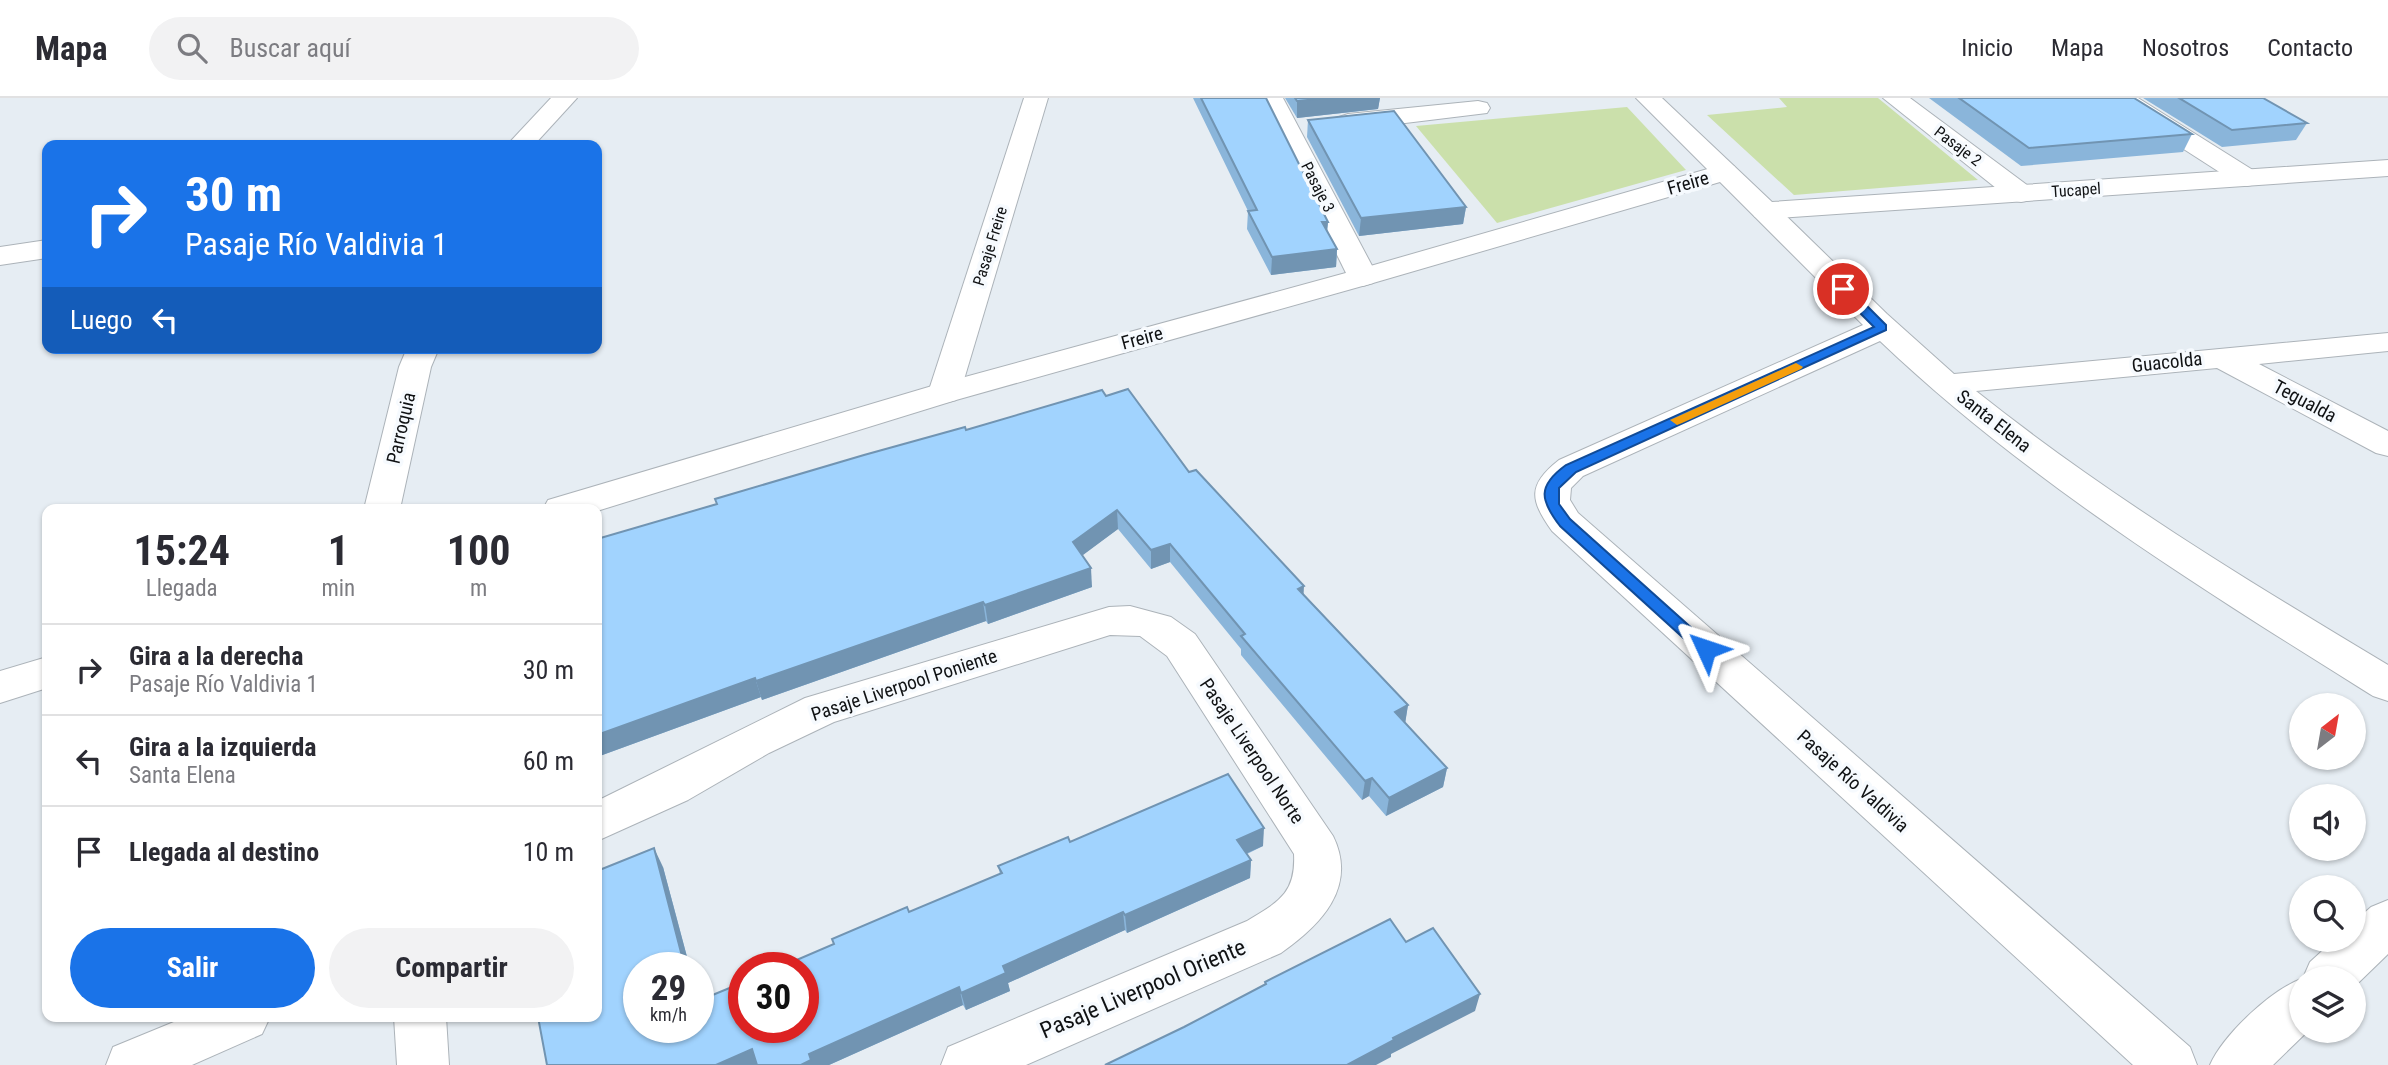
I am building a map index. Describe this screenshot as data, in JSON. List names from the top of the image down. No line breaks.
{"streets":{"street":["Pasaje 2","Freire","Pasaje 3","Tucapel","Pasaje Freire","Guacolda","Tegualda","Santa Elena","Parroquia","Pasaje Liverpool Poniente","Pasaje Liverpool Norte","Pasaje Río Valdivia","Pasaje Liverpool Oriente"]},"crossings":[["Pasaje 2","Tucapel"],["Freire","Pasaje 3"],["Freire","Pasaje Freire"],["Freire","Santa Elena"],["Tucapel","Santa Elena"],["Guacolda","Tegualda"],["Guacolda","Santa Elena"],["Santa Elena","Pasaje Río Valdivia"],["Pasaje Liverpool Poniente","Pasaje Liverpool Norte"],["Pasaje Liverpool Norte","Pasaje Liverpool Oriente"]],"north":"top right","page":{"header":"Mapa","search":"Buscar aquí","nav":["Inicio","Mapa","Nosotros","Contacto"],"turn":["30 m","Pasaje Río Valdivia 1"],"then":"Luego","eta":["15:24","Llegada","1","min","100","m"],"list":[{"name":"Gira a la derecha","note":"Pasaje Río Valdivia 1","value":"30 m"},{"name":"Gira a la izquierda","note":"Santa Elena","value":"60 m"},{"name":"Llegada al destino","value":"10 m"}],"buttons":["Salir","Compartir"],"speed":"29 km/h","limit":"30"}}
